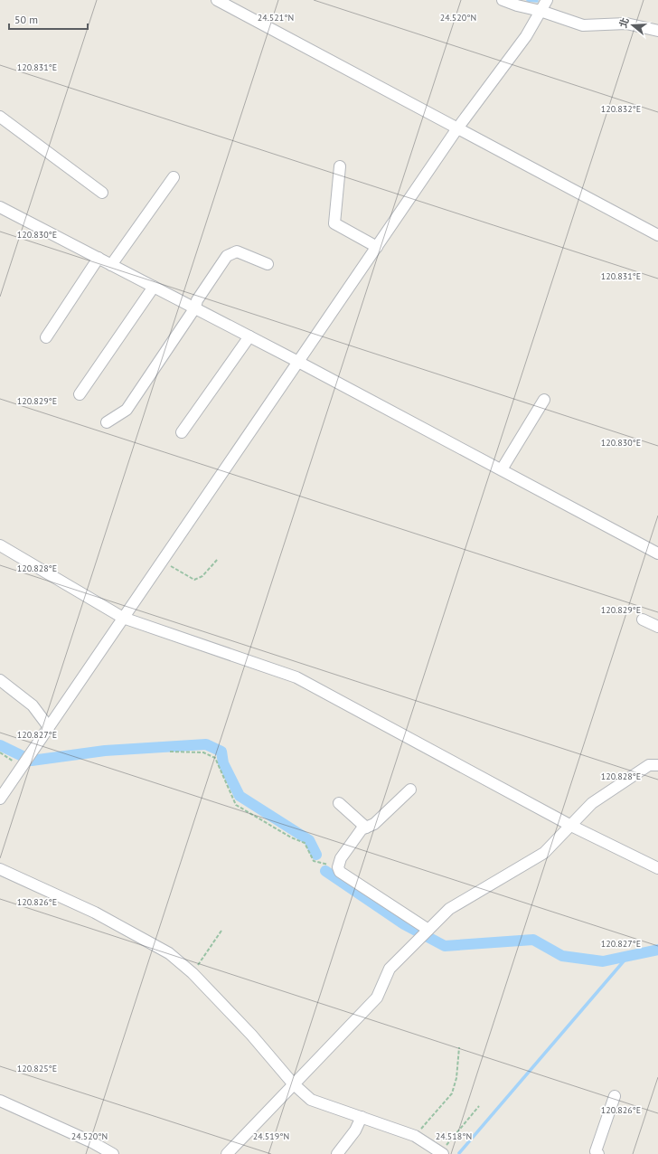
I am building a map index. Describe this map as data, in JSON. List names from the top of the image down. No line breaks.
{"scale_bar":"50 m","north":"left","coordinates":["24.521°N","24.520°N","120.831°E","120.832°E","120.830°E","120.829°E","120.828°E","120.827°E","120.826°E","120.825°E","24.519°N","24.518°N"]}
